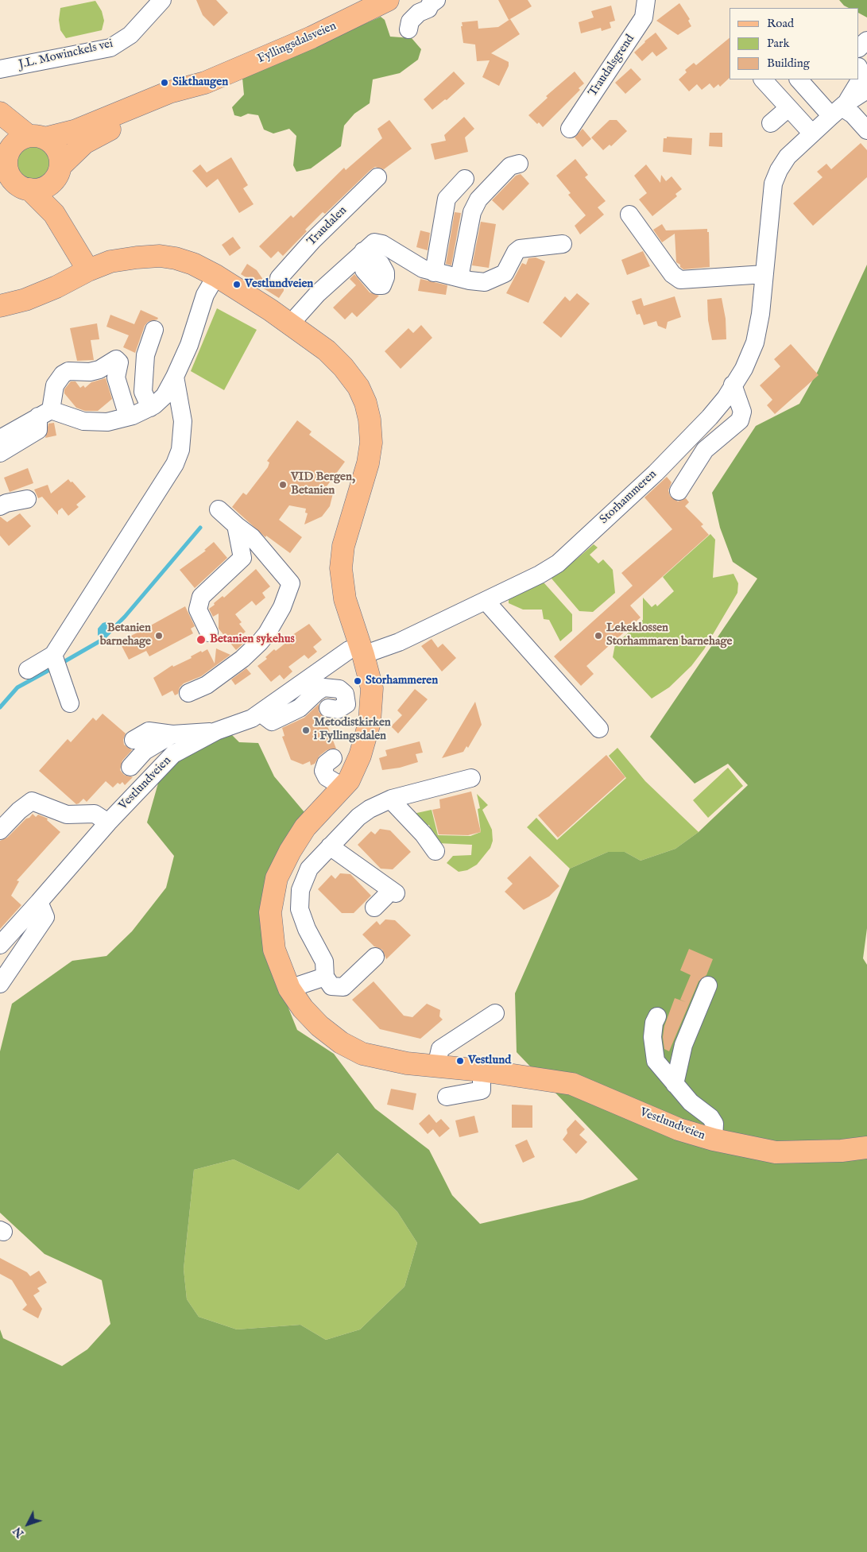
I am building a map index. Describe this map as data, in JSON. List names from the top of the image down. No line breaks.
{"streets":{"main road":["Fyllingsdalsveien","Vestlundveien"],"street":["J.L. Mowinckels vei","Traudalsgrend","Traudalen","Storhammeren"]},"crossings":[["Storhammeren","Vestlundveien"]],"places":["Sikthaugen","Vestlundveien","VID Bergen, Betanien","Betanien barnehage","Lekeklossen Storhammaren barnehage","Betanien sykehus","Storhammeren","Metodistkirken i Fyllingsdalen","Vestlund"],"legend":["Road","Park","Building"],"north":"bottom left"}
